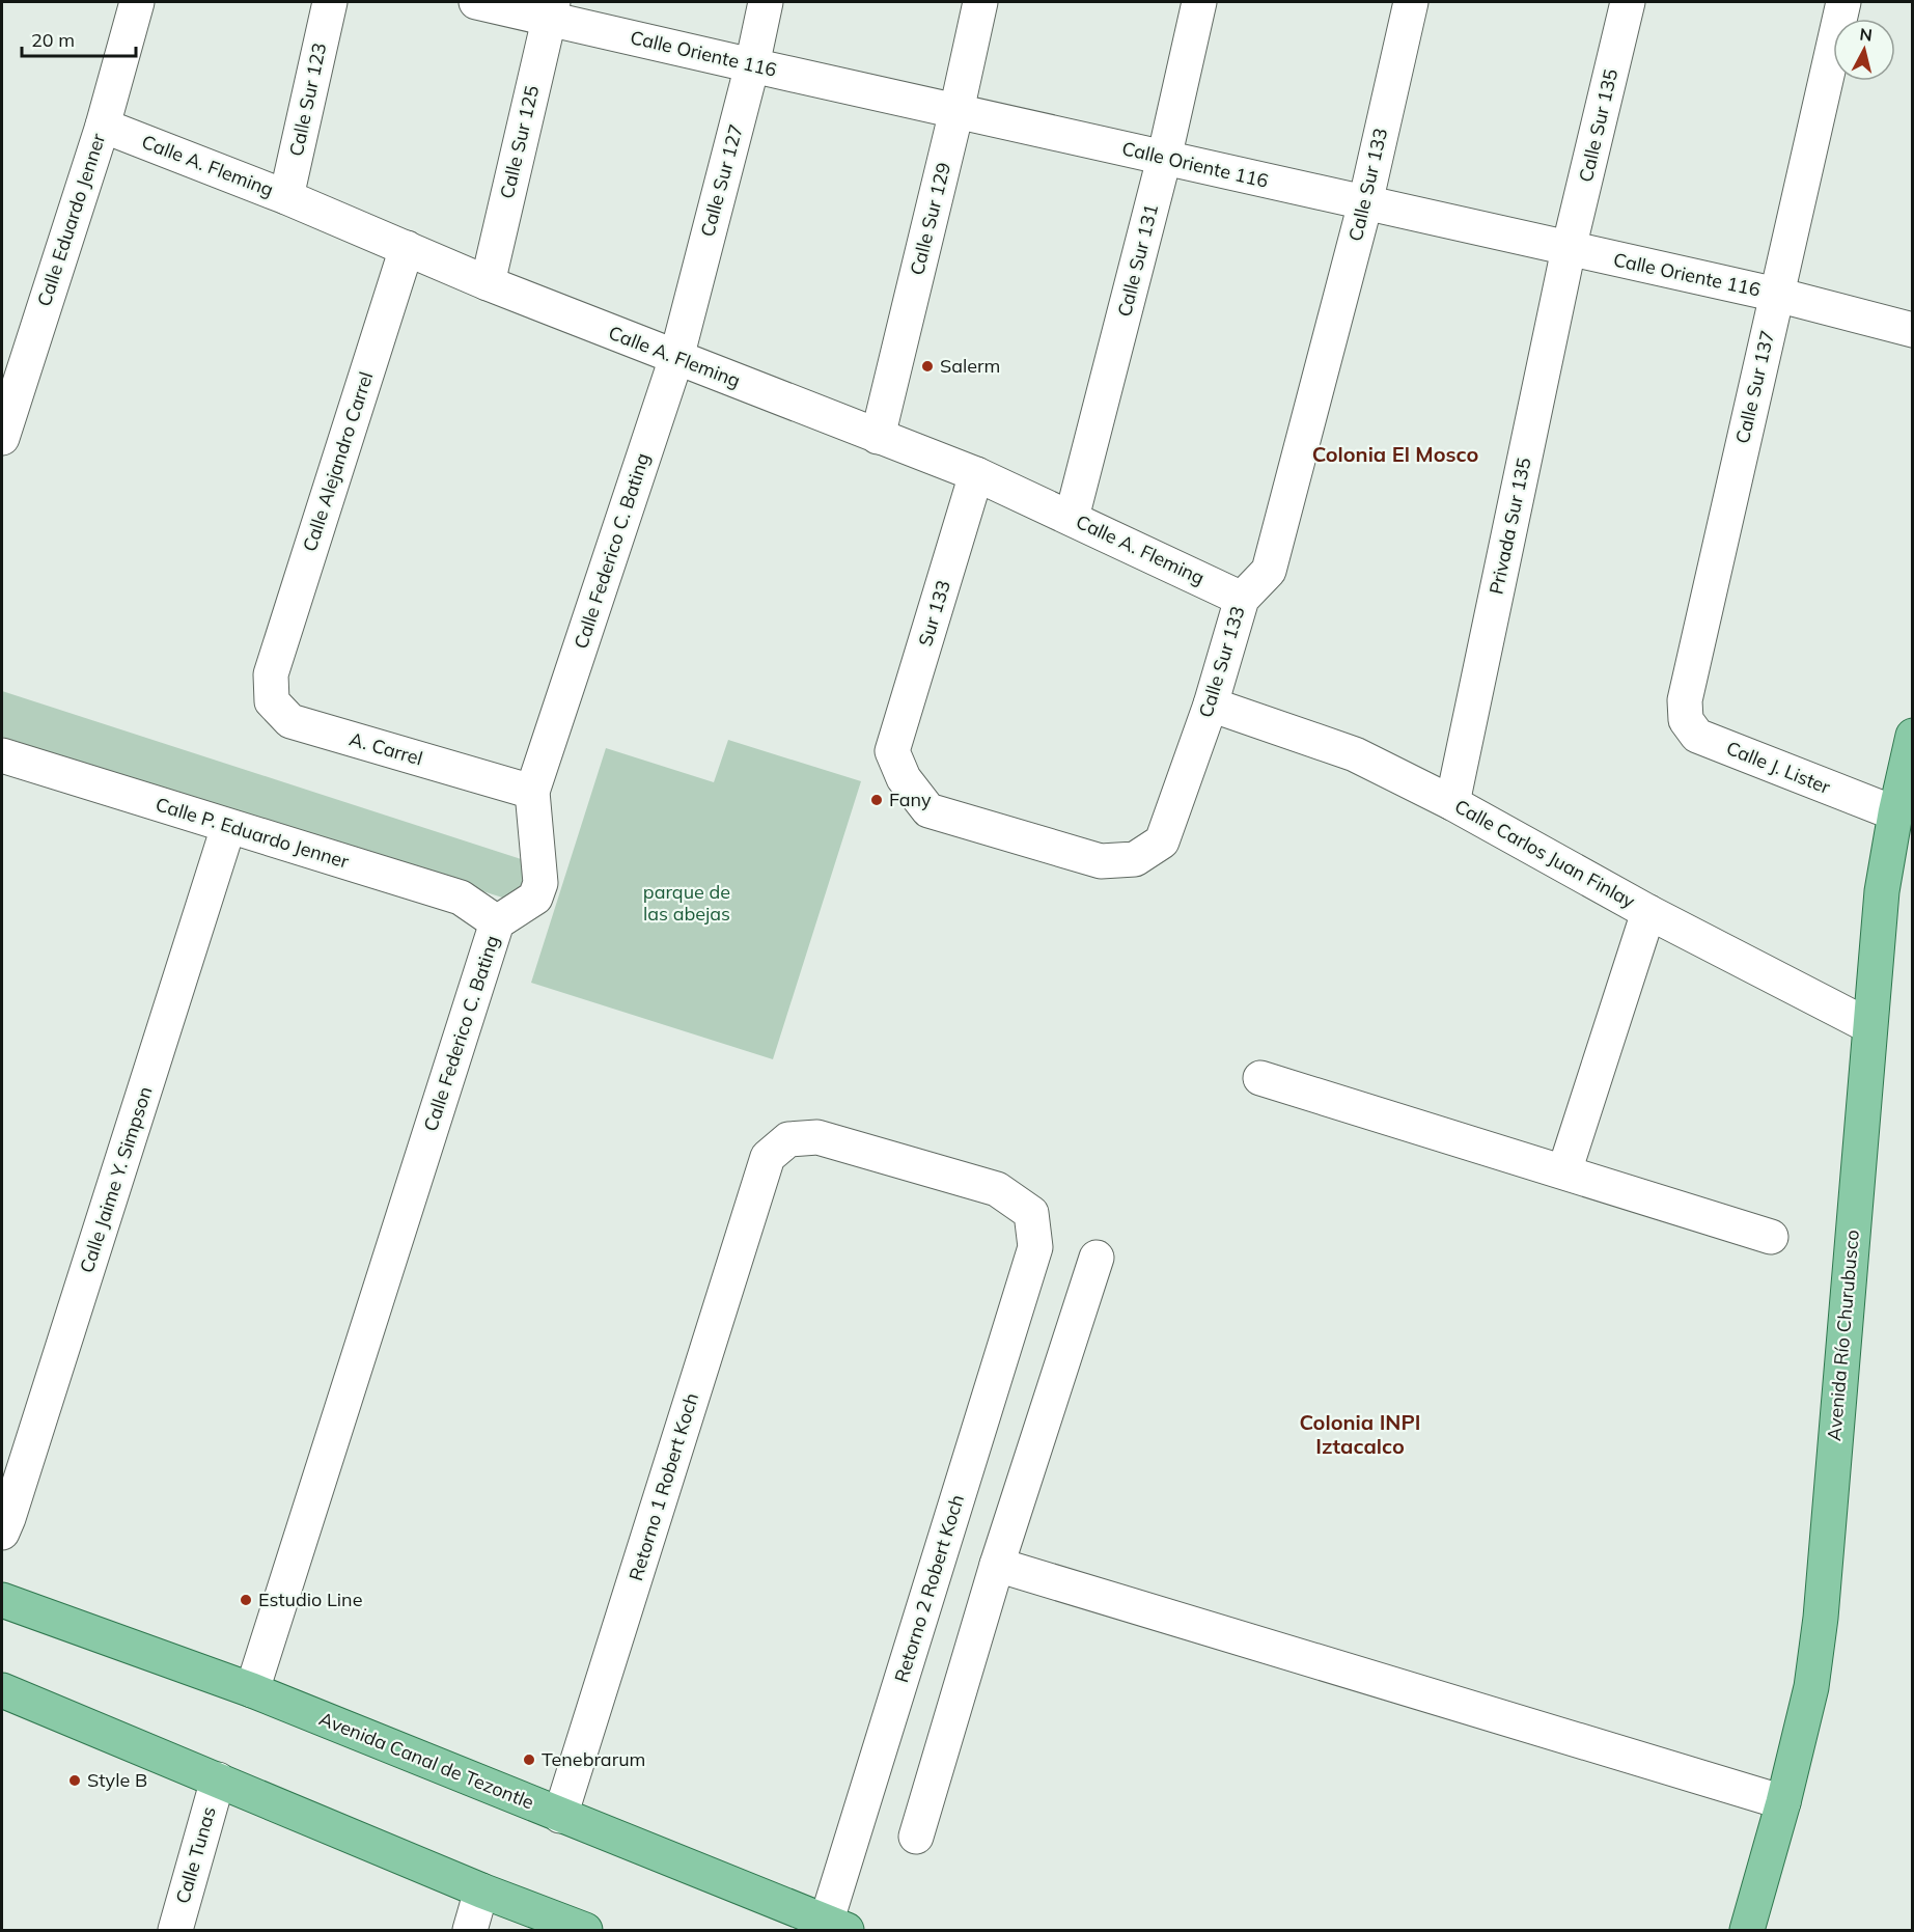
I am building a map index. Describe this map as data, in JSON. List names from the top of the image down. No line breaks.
{"streets":{"main road":["Avenida Río Churubusco","Avenida Canal de Tezontle"],"street":["Calle Oriente 116","Calle Sur 123","Calle Sur 135","Calle Sur 125","Calle A. Fleming","Calle Sur 127","Calle Sur 133","Calle Sur 129","Calle Eduardo Jenner","Calle Sur 131","Calle Sur 137","Calle Alejandro Carrel","Privada Sur 135","Calle Federico C. Bating","Sur 133","A. Carrel","Calle J. Lister","Calle P. Eduardo Jenner","Calle Carlos Juan Finlay","Calle Jaime Y. Simpson","Retorno 1 Robert Koch","Retorno 2 Robert Koch","Calle Tunas"]},"crossings":[["Calle Oriente 116","Calle Sur 135"],["Calle Oriente 116","Calle Sur 125"],["Calle Oriente 116","Calle Sur 127"],["Calle Oriente 116","Calle Sur 133"],["Calle Oriente 116","Calle Sur 129"],["Calle Oriente 116","Calle Sur 131"],["Calle Oriente 116","Calle Sur 137"],["Calle Oriente 116","Privada Sur 135"],["Calle Sur 123","Calle A. Fleming"],["Calle Sur 135","Privada Sur 135"],["Calle Sur 125","Calle A. Fleming"],["Calle A. Fleming","Calle Sur 127"],["Calle A. Fleming","Calle Sur 133"],["Calle A. Fleming","Calle Sur 129"],["Calle A. Fleming","Calle Eduardo Jenner"],["Calle A. Fleming","Calle Sur 131"],["Calle A. Fleming","Calle Alejandro Carrel"],["Calle A. Fleming","Calle Federico C. Bating"],["Calle A. Fleming","Sur 133"],["Calle Sur 127","Calle Federico C. Bating"],["Calle Sur 133","Sur 133"],["Calle Sur 133","Calle Carlos Juan Finlay"],["Calle Sur 137","Calle J. Lister"],["Calle Alejandro Carrel","A. Carrel"],["Privada Sur 135","Calle Carlos Juan Finlay"],["Calle Federico C. Bating","A. Carrel"],["Calle Federico C. Bating","Calle P. Eduardo Jenner"],["Calle Federico C. Bating","Avenida Canal de Tezontle"],["Calle J. Lister","Avenida Río Churubusco"],["Calle P. Eduardo Jenner","Calle Jaime Y. Simpson"],["Calle Carlos Juan Finlay","Avenida Río Churubusco"],["Retorno 1 Robert Koch","Retorno 2 Robert Koch"],["Retorno 1 Robert Koch","Avenida Canal de Tezontle"],["Retorno 2 Robert Koch","Avenida Canal de Tezontle"]],"districts":["Colonia El Mosco","Colonia INPI Iztacalco"],"parks":["parque de las abejas"],"places":["Salerm","Fany","Estudio Line","Tenebrarum","Style B"],"scale_bar":"20 m","north":"top"}
